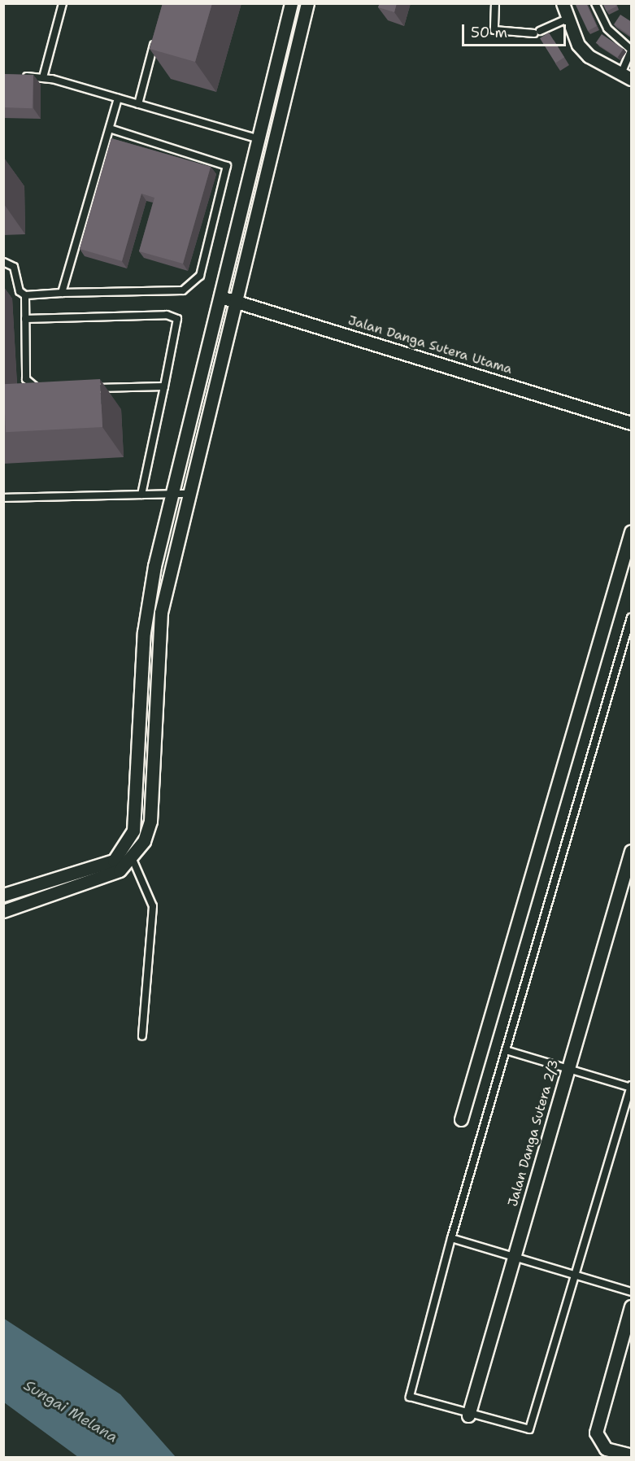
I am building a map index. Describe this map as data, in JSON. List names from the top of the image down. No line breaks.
{"streets":{"street":["Jalan Danga Sutera Utama","Jalan Danga Sutera 2/3"]},"water":["Sungai Melana"],"scale_bar":"50 m"}
